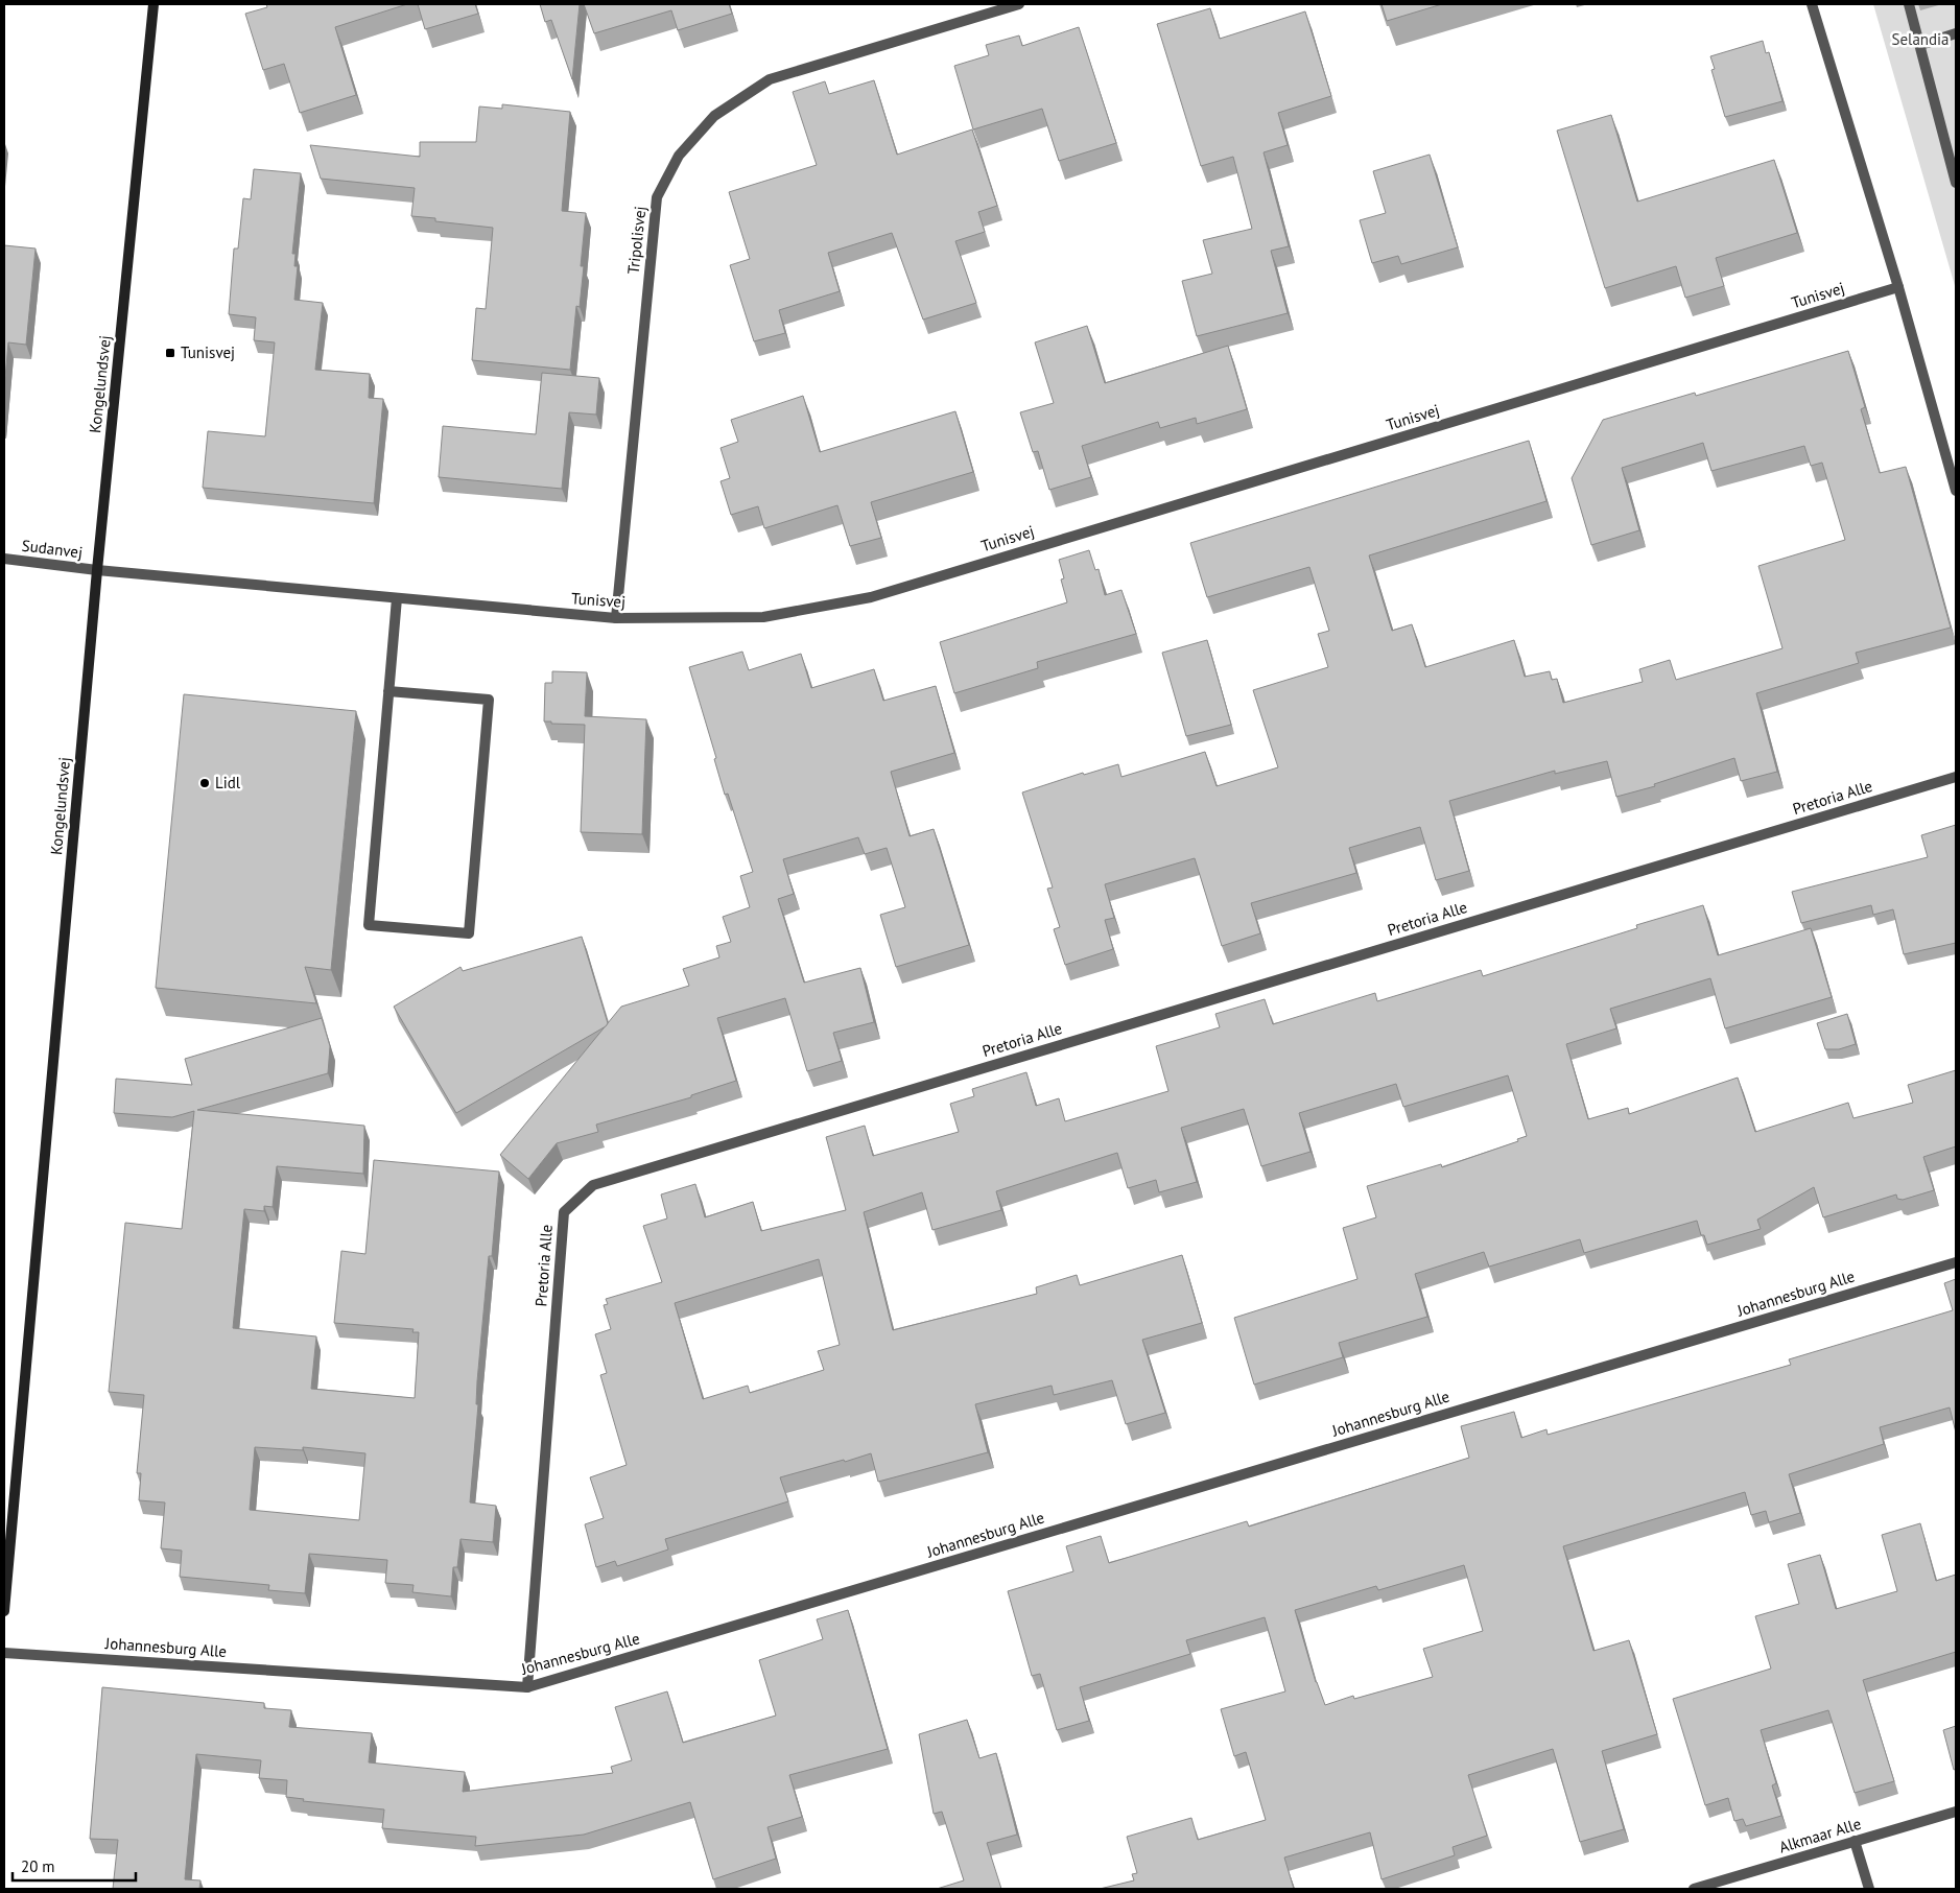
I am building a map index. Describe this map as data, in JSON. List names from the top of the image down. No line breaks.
{"streets":{"street":["Tripolisvej","Tunisvej","Kongelundsvej","Sudanvej","Pretoria Alle","Johannesburg Alle","Alkmaar Alle"]},"crossings":[["Tripolisvej","Tunisvej"],["Tunisvej","Kongelundsvej"],["Tunisvej","Sudanvej"],["Kongelundsvej","Sudanvej"],["Pretoria Alle","Johannesburg Alle"]],"parks":["Selandia"],"places":{"transit":["Tunisvej"],"other":["Lidl"]},"scale_bar":"20 m"}
